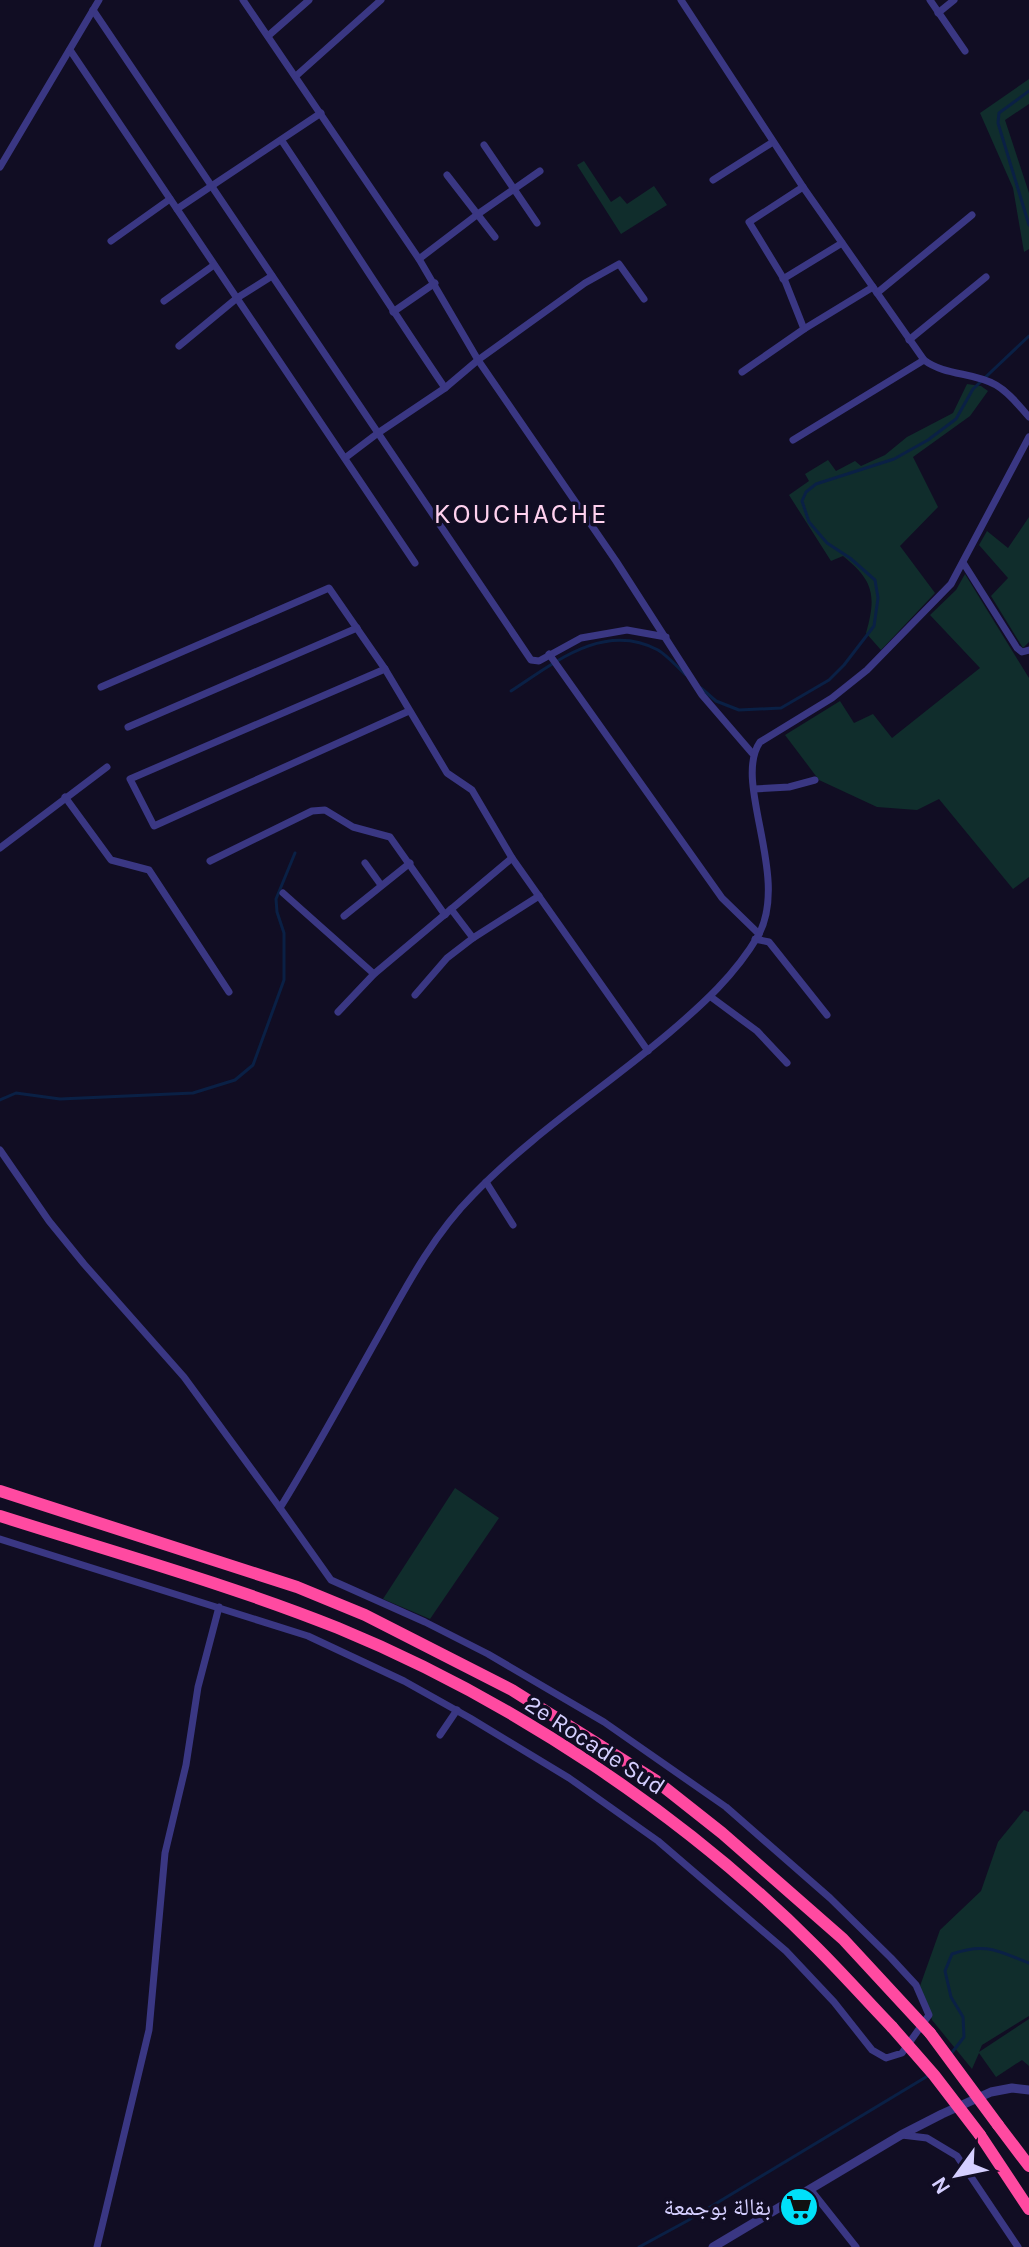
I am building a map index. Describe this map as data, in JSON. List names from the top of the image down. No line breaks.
{"streets":{"highway":["2e Rocade Sud"]},"districts":["KOUCHACHE"],"places":{"supermarket":["بقالة بوجمعة"]},"north":"bottom left"}
